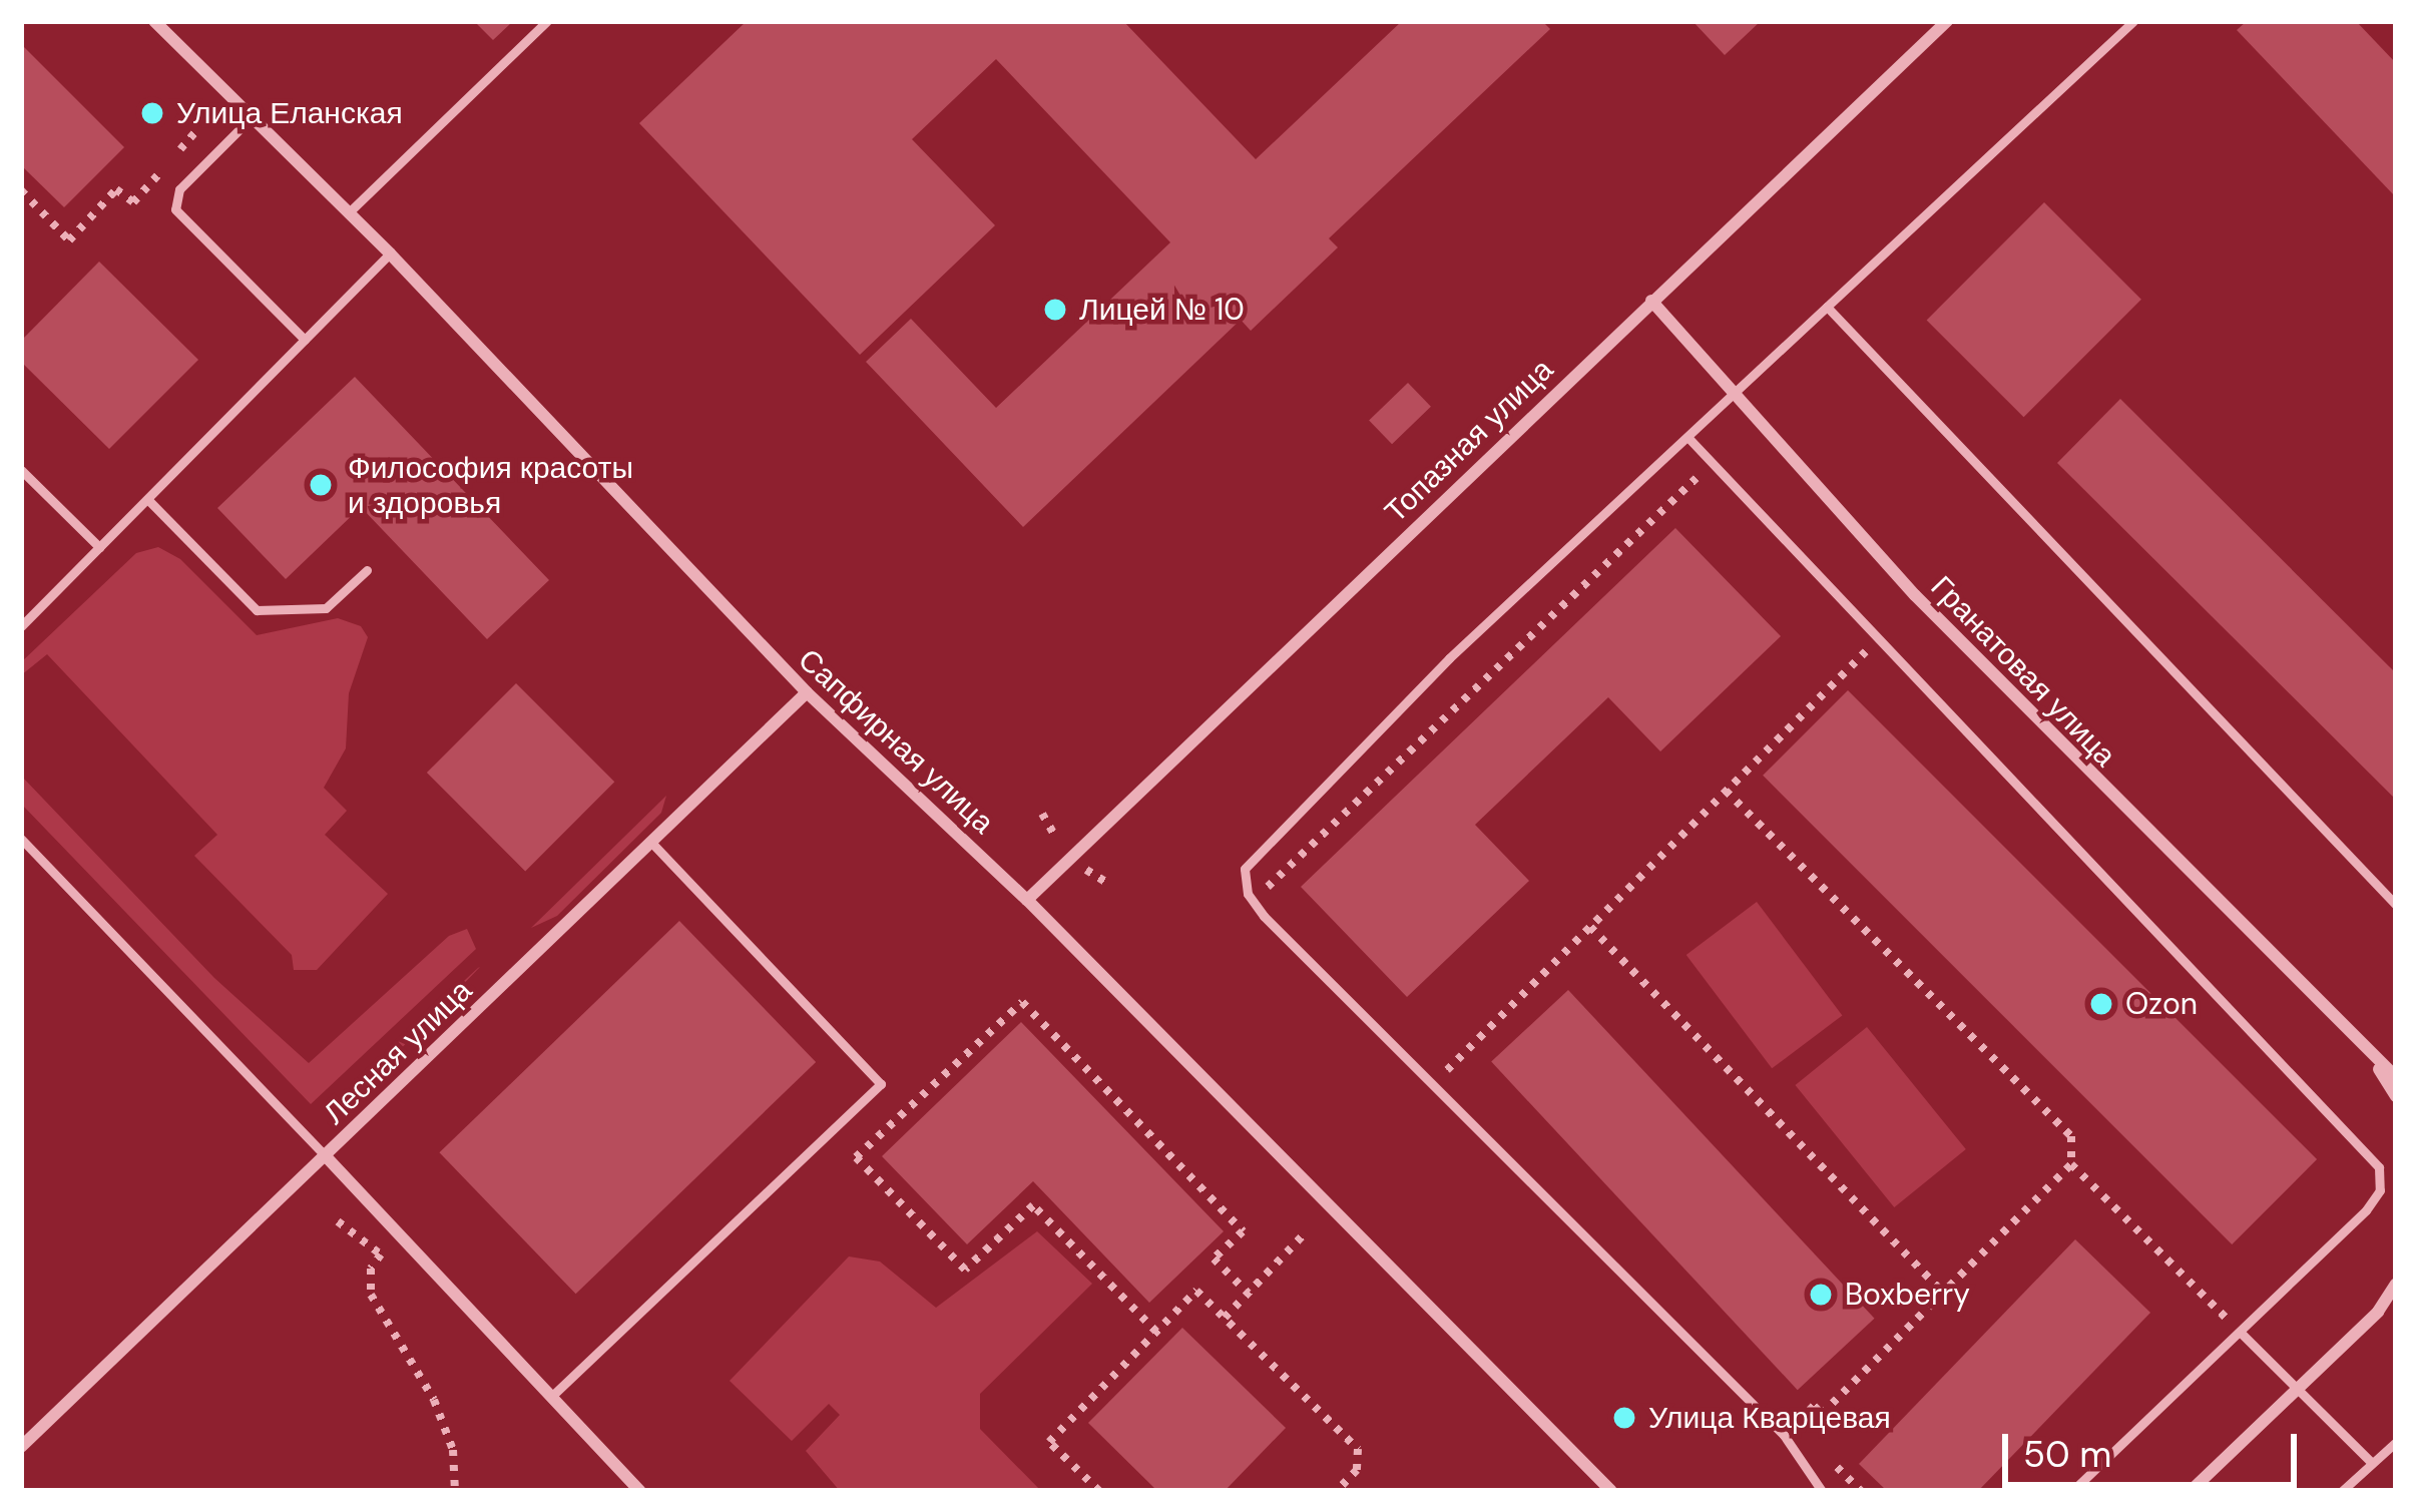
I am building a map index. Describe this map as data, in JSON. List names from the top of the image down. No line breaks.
{"streets":{"street":["Топазная улица","Гранатовая улица","Сапфирная улица","Лесная улица"]},"crossings":[["Топазная улица","Гранатовая улица"],["Топазная улица","Сапфирная улица"],["Сапфирная улица","Лесная улица"]],"places":["Улица Еланская","Лицей № 10","Философия красоты и здоровья","Ozon","Boxberry","Улица Кварцевая"],"scale_bar":"50 m"}
